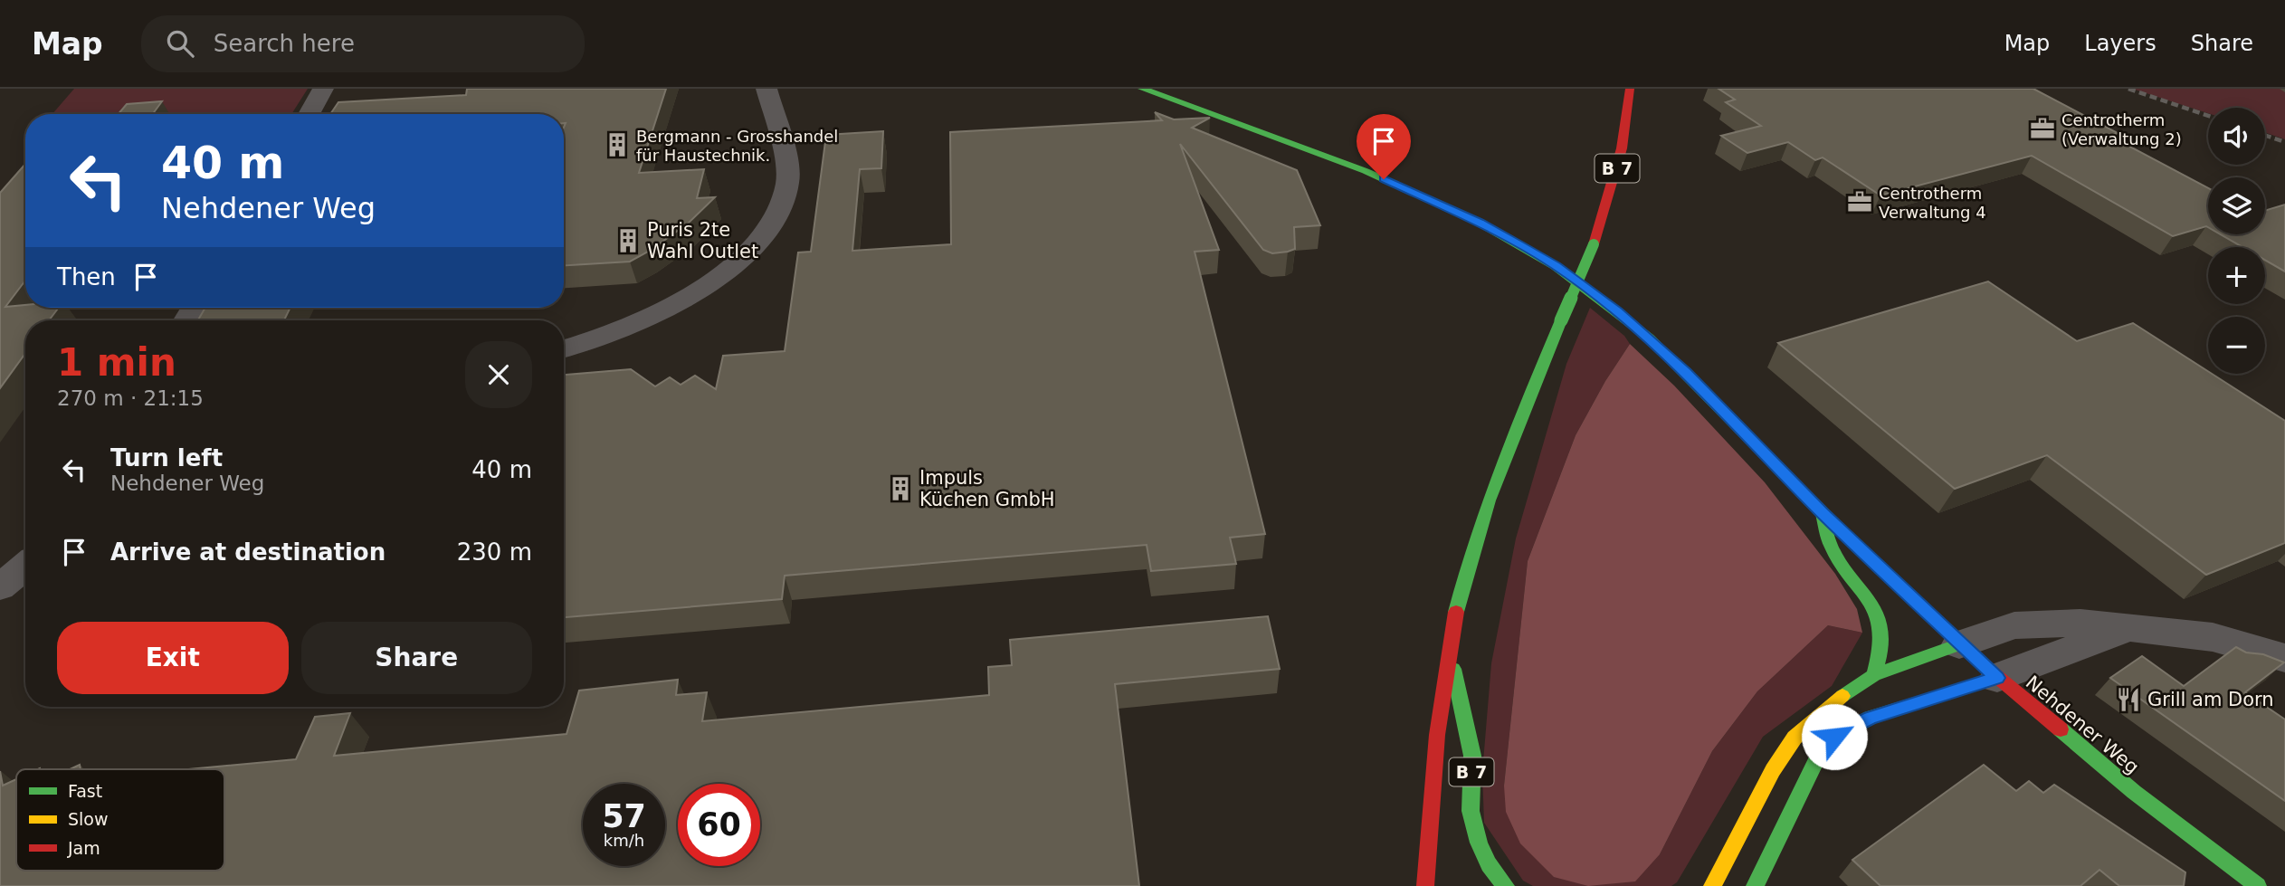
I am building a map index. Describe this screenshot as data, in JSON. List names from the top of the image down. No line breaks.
{"streets":{"main road":["B 7","Nehdener Weg"]},"places":{"office":["Centrotherm (Verwaltung 2)","Centrotherm Verwaltung 4"],"building":["Bergmann - Grosshandel für Haustechnik.","Puris 2te Wahl Outlet","Impuls Küchen GmbH"],"restaurant":["Grill am Dorn"]},"legend":["Fast","Slow","Jam"],"page":{"header":"Map","search":"Search here","nav":["Map","Layers","Share"],"map_buttons":["+","−"],"turn":["40 m","Nehdener Weg"],"then":"Then","heading":["1 min","270 m · 21:15"],"list":[{"name":"Turn left","note":"Nehdener Weg","value":"40 m"},{"name":"Arrive at destination","value":"230 m"}],"buttons":["Exit","Share"],"speed":"57 km/h","limit":"60"}}
